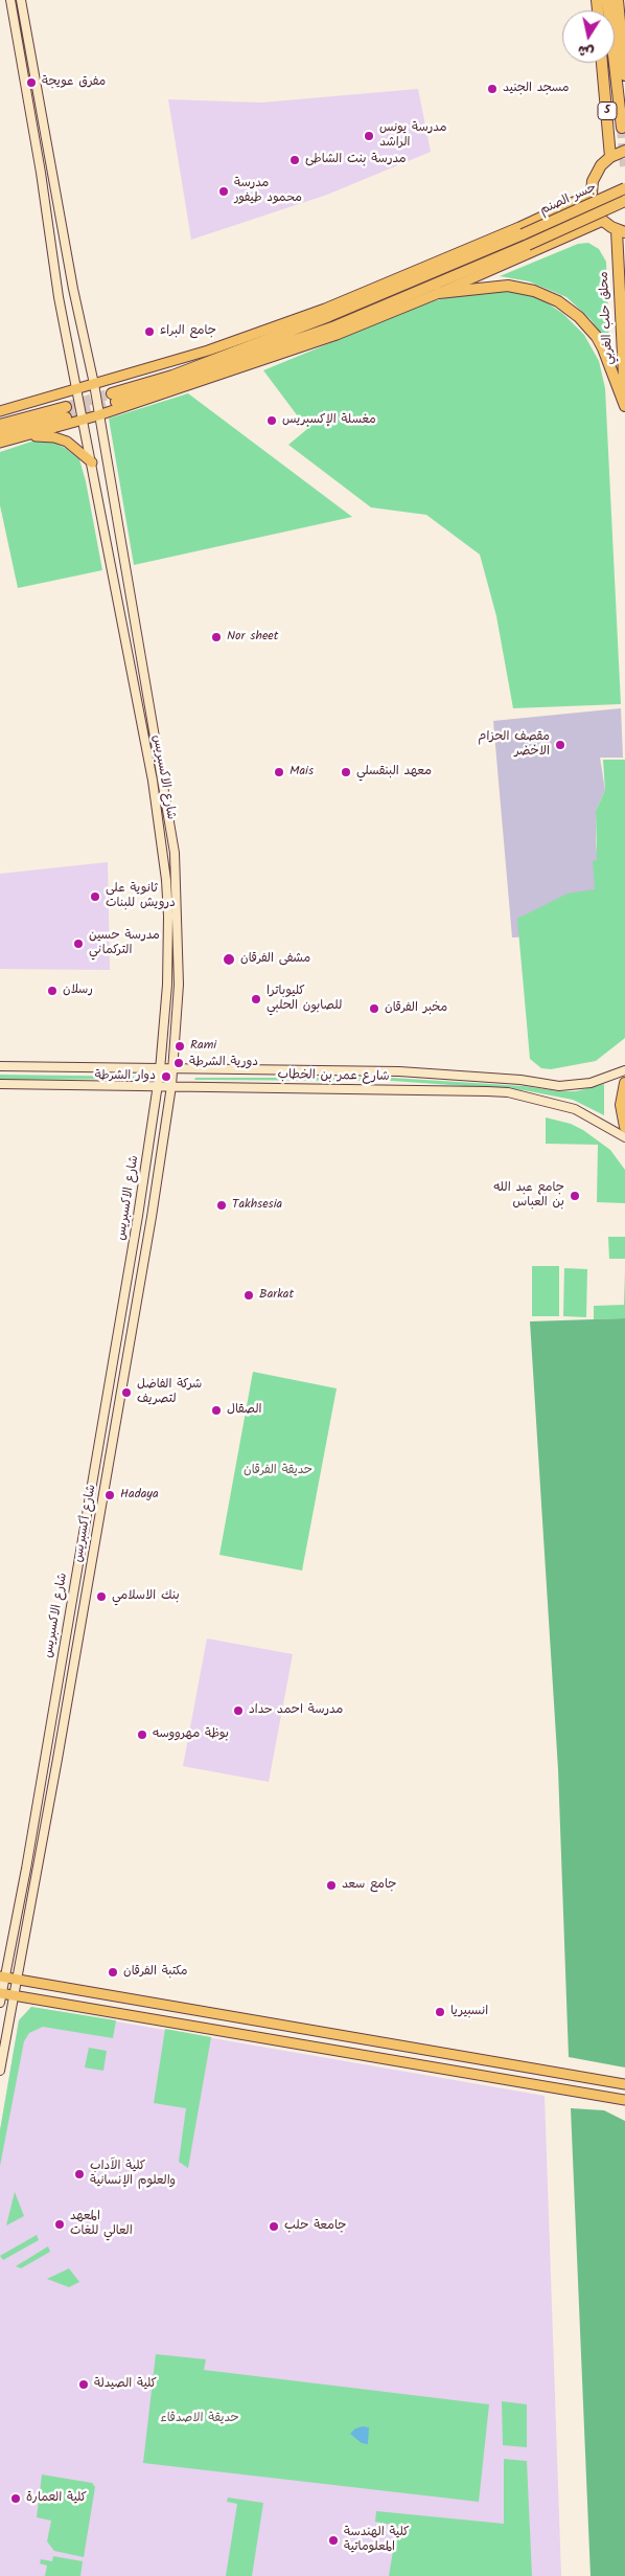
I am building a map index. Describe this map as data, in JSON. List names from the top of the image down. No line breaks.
{"streets":{"highway":["5","جسر الصنم","محلق حلب الغربي"],"street":["شارع الاكسبريس","شارع عمر بن الخطاب","شارع أكسبريس"]},"crossings":[["شارع الاكسبريس","شارع عمر بن الخطاب"],["شارع عمر بن الخطاب","شارع أكسبريس"]],"parks":["حديقة الفرقان","حديقة الاصدقاء"],"places":["مفرق عويجة","مسجد الجنيد","مدرسة يونس الراشد","مدرسة بنت الشاطئ","مدرسة محمود طيفور","جامع البراء","مغسلة الإكسبريس","Nor sheet","مقصف الحزام الاخضر","Mais","معهد البنقسلي","ثانوية علي درويش للبنات","مدرسة حسين التركماني","مشفى الفرقان","رسلان","كليوباترا للصابون الحلبي","مخبر الفرقان","Rami","دورية الشرطة","دوار الشرطة","جامع عبد الله بن العباس","Takhsesia","Barkat","شركة الفاضل لتصريف","الصقال","Hadaya","بنك الاسلامي","مدرسة احمد حداد","بوظة مهرووسه","جامع سعد","مكتبة الفرقان","انسبيريا","كلية الآداب والعلوم الإنسانية","المعهد العالي للغات","جامعة حلب","كلية الصيدلة","كلية العمارة","كلية الهندسة المعلوماتية"],"north":"bottom"}
